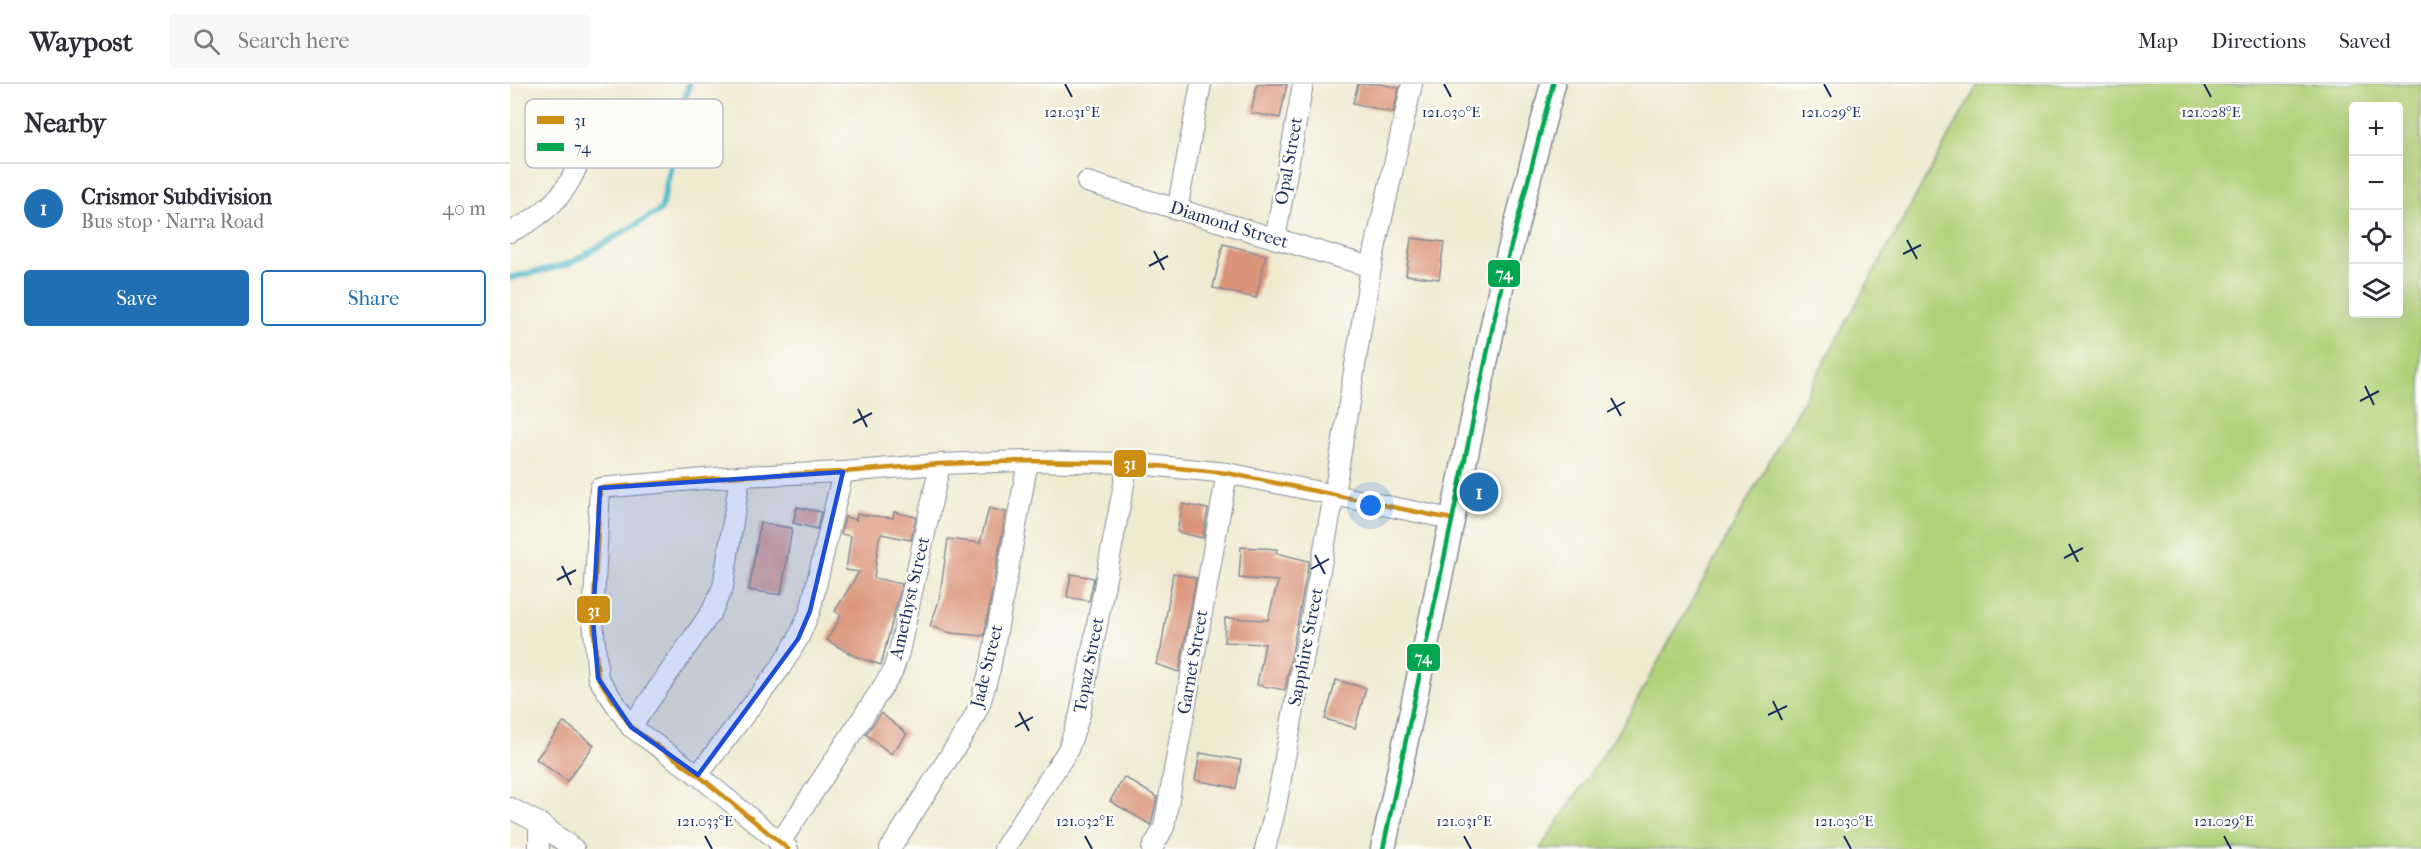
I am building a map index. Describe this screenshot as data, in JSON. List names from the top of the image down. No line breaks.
{"streets":{"street":["Opal Street","Diamond Street","Amethyst Street","Sapphire Street","Garnet Street","Topaz Street","Jade Street"]},"crossings":[["Opal Street","Diamond Street"],["Diamond Street","Sapphire Street"]],"lines":["transit line 74","transit line 31"],"legend":["31","74"],"page":{"header":"Waypost","search":"Search here","nav":["Map","Directions","Saved"],"heading":"Nearby","map_buttons":["+","−"],"list":[{"mark":"1","name":"Crismor Subdivision","note":"Bus stop · Narra Road","value":"40 m"}],"buttons":["Save","Share"],"pins":"1"},"coordinates":["121.031°E","121.030°E","121.029°E","121.028°E","121.033°E","121.032°E"]}
